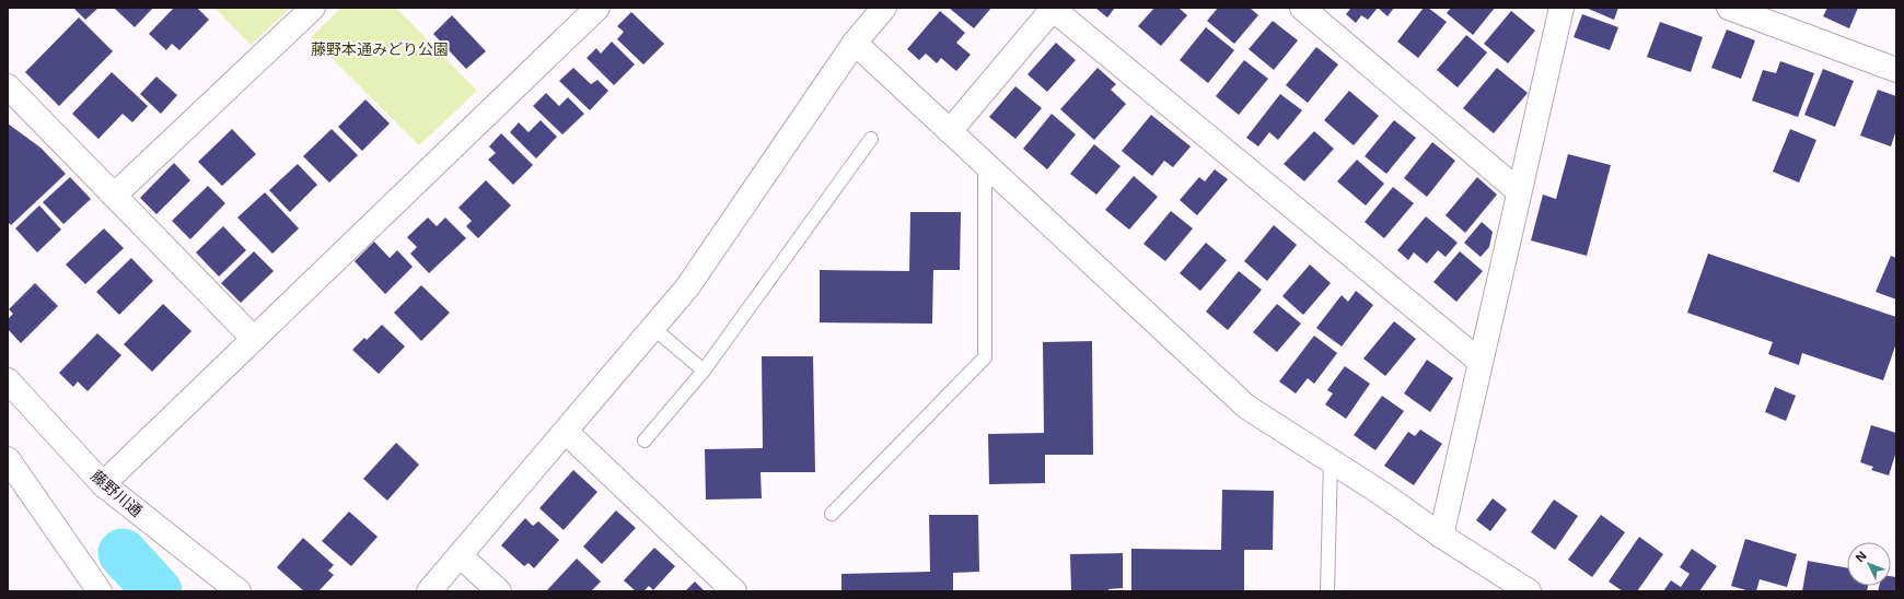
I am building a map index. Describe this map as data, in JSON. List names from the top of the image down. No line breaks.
{"streets":{"street":["藤野川通"]},"parks":["藤野本通みどり公園"],"north":"top left"}
